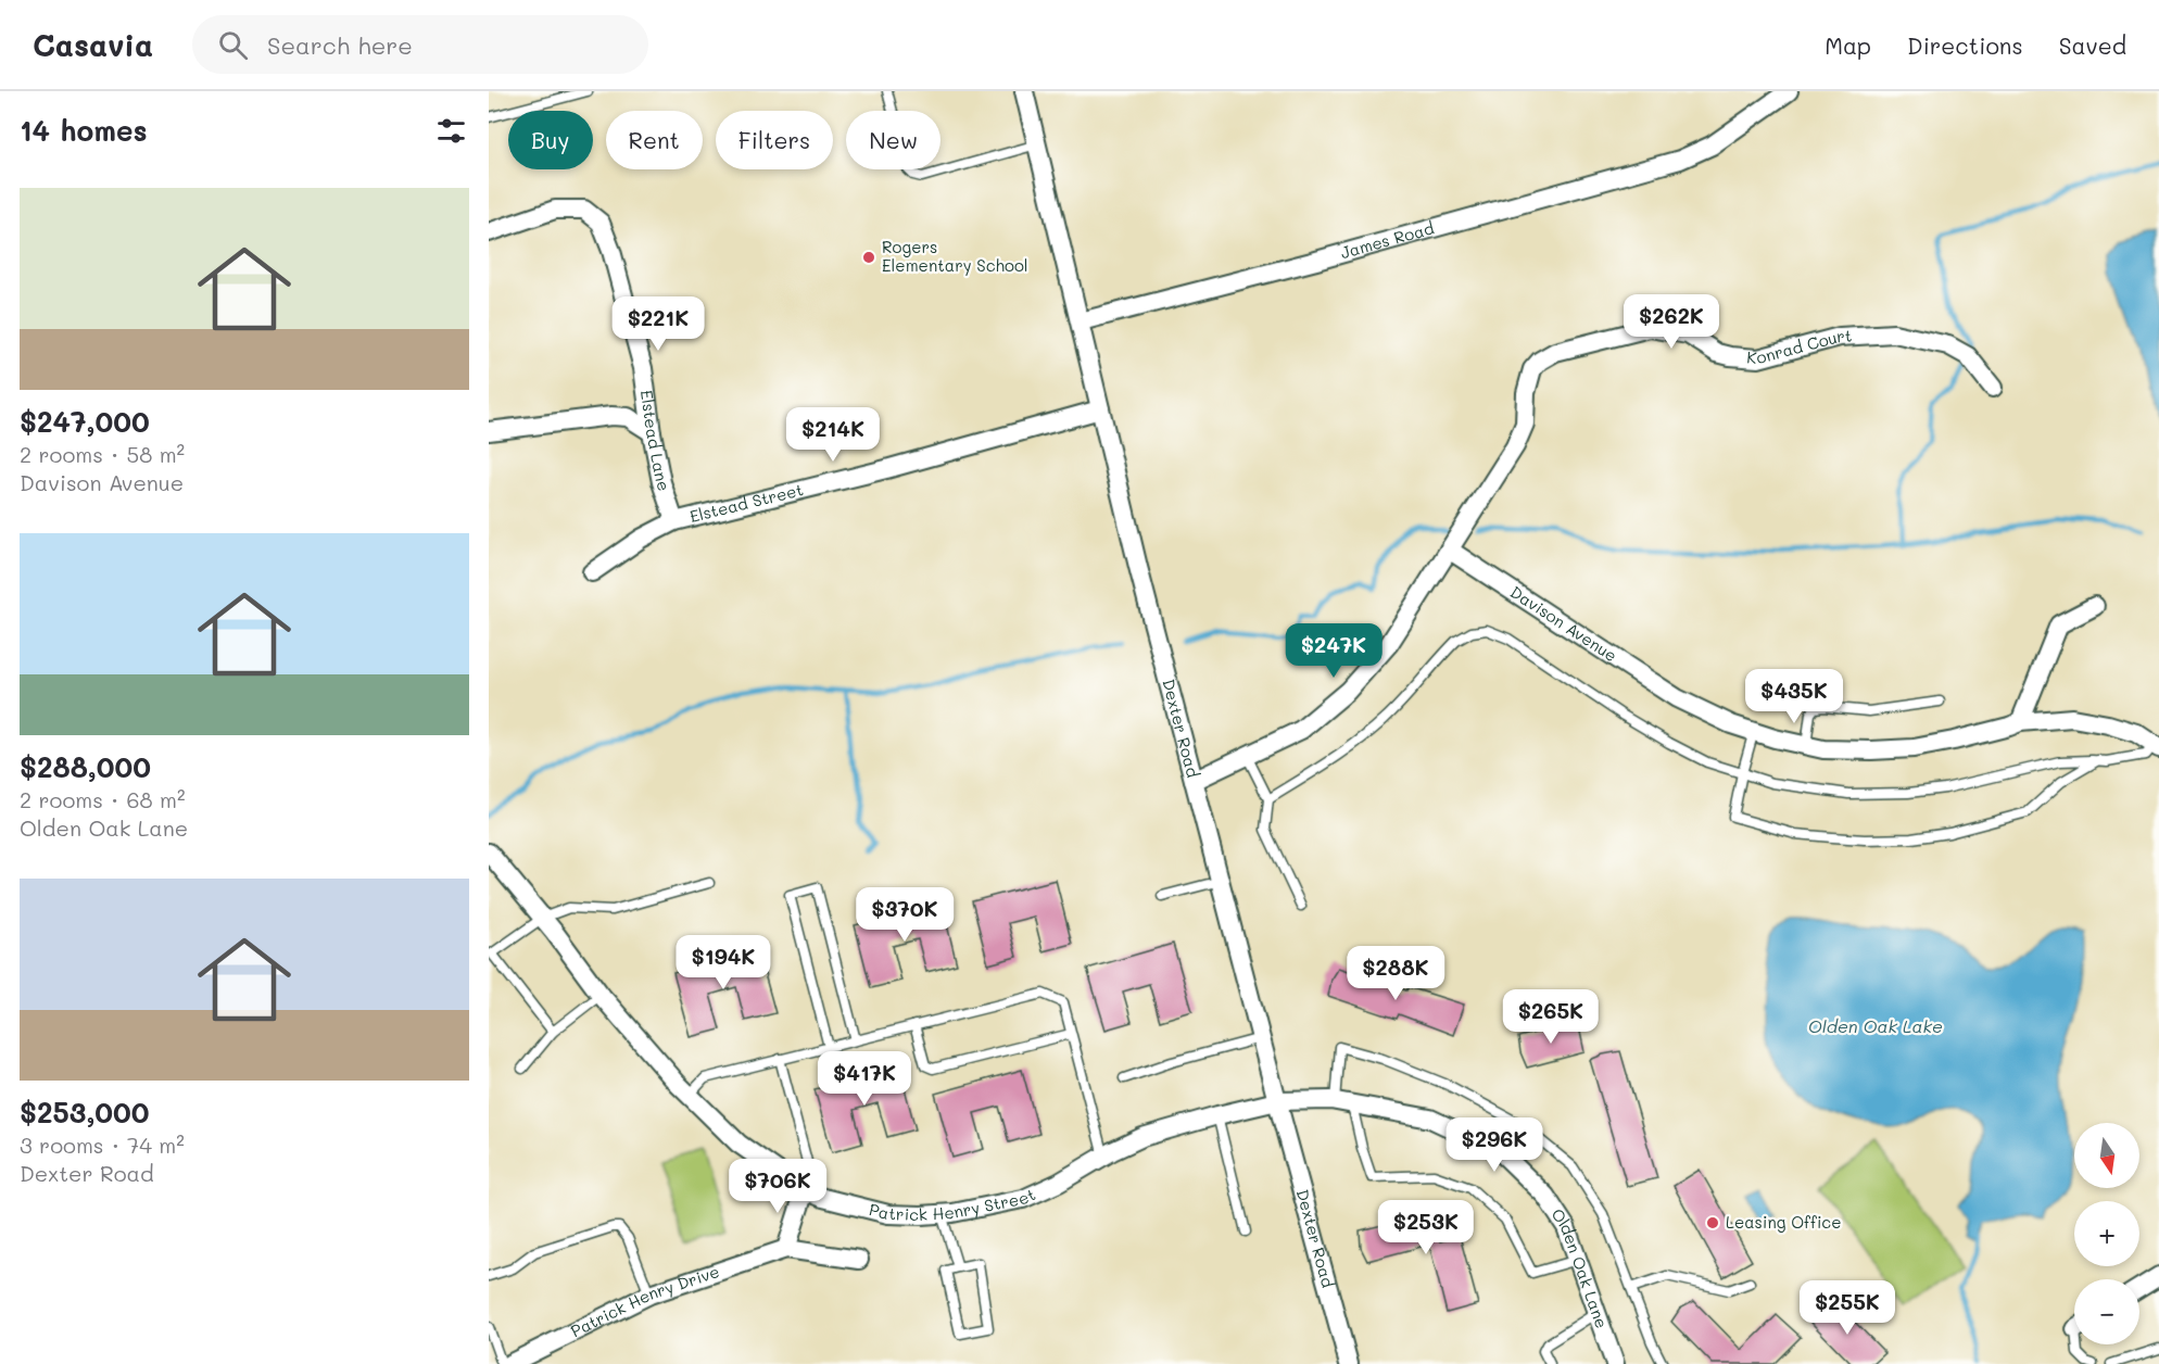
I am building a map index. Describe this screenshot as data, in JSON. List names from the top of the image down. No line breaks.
{"streets":{"street":["James Road","Konrad Court","Elstead Lane","Elstead Street","Davison Avenue","Dexter Road","Patrick Henry Street","Olden Oak Lane","Patrick Henry Drive"]},"crossings":[["James Road","Dexter Road"],["Konrad Court","Davison Avenue"],["Elstead Lane","Elstead Street"],["Elstead Street","Dexter Road"],["Dexter Road","Patrick Henry Street"],["Dexter Road","Olden Oak Lane"],["Patrick Henry Street","Olden Oak Lane"]],"water":["Olden Oak Lake"],"places":["Rogers Elementary School","Leasing Office"],"north":"bottom","page":{"header":"Casavia","search":"Search here","nav":["Map","Directions","Saved"],"heading":"14 homes","chip":["Buy","Rent","Filters","New"],"list":[{"name":"$247,000","note":"2 rooms · 58 m² · Davison Avenue"},{"name":"$288,000","note":"2 rooms · 68 m² · Olden Oak Lane"},{"name":"$253,000","note":"3 rooms · 74 m² · Dexter Road"}],"price":["$262K","$221K","$214K","$247K","$435K","$370K","$194K","$288K","$265K","$417K","$296K","$706K","$253K","$255K"],"map_buttons":["+","−"]}}
